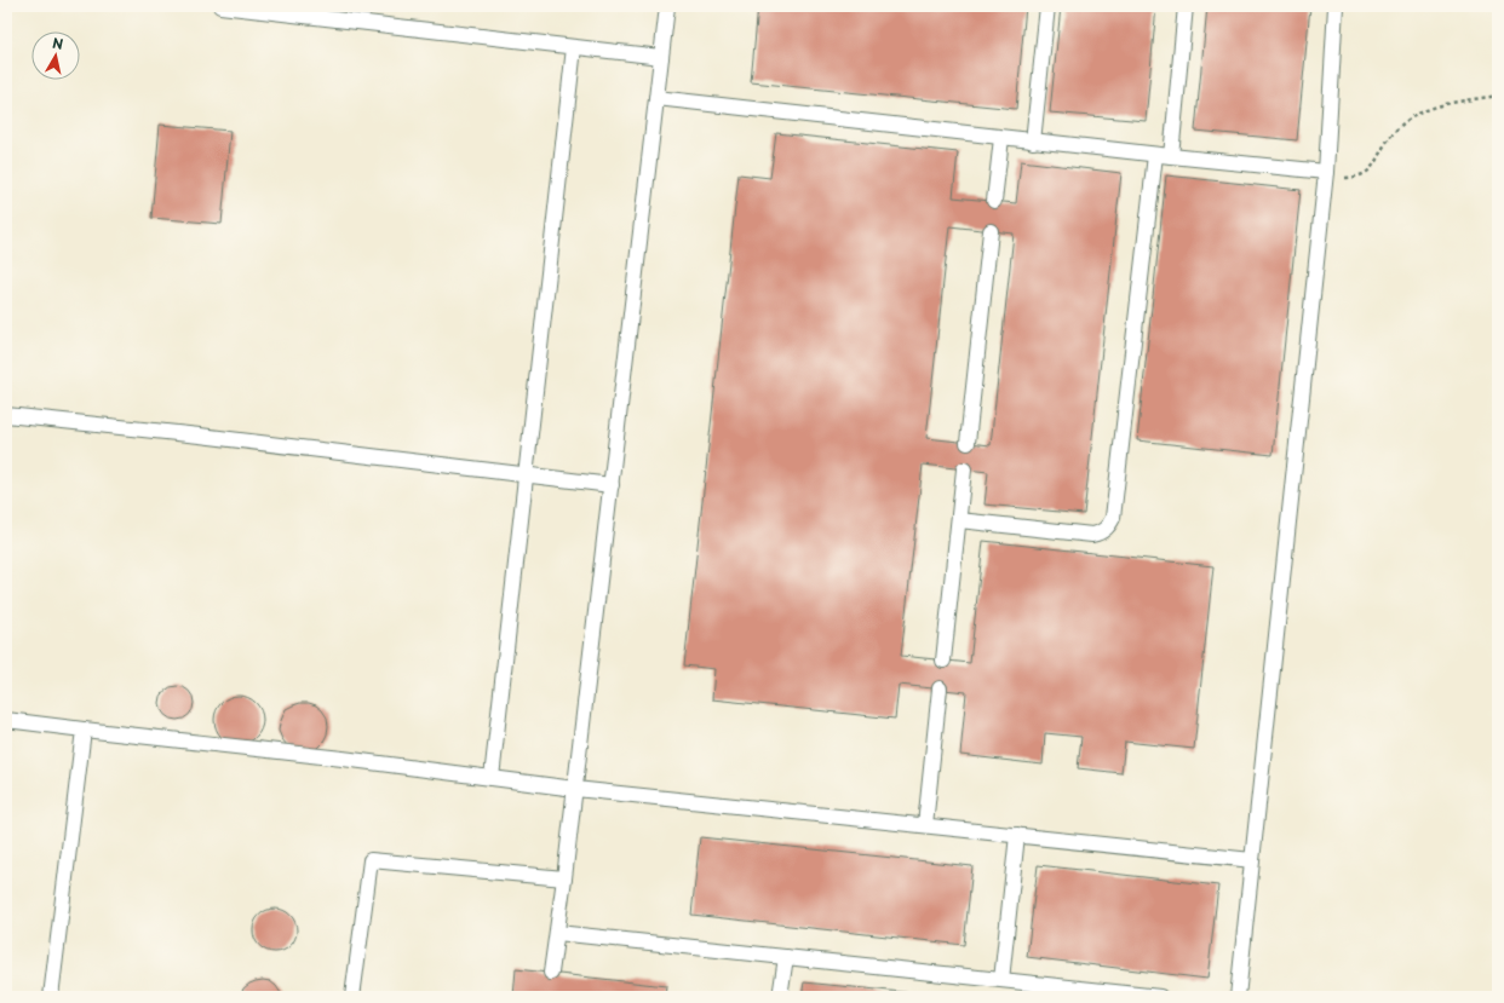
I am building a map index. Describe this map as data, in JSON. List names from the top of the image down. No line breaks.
{"north":"top"}
